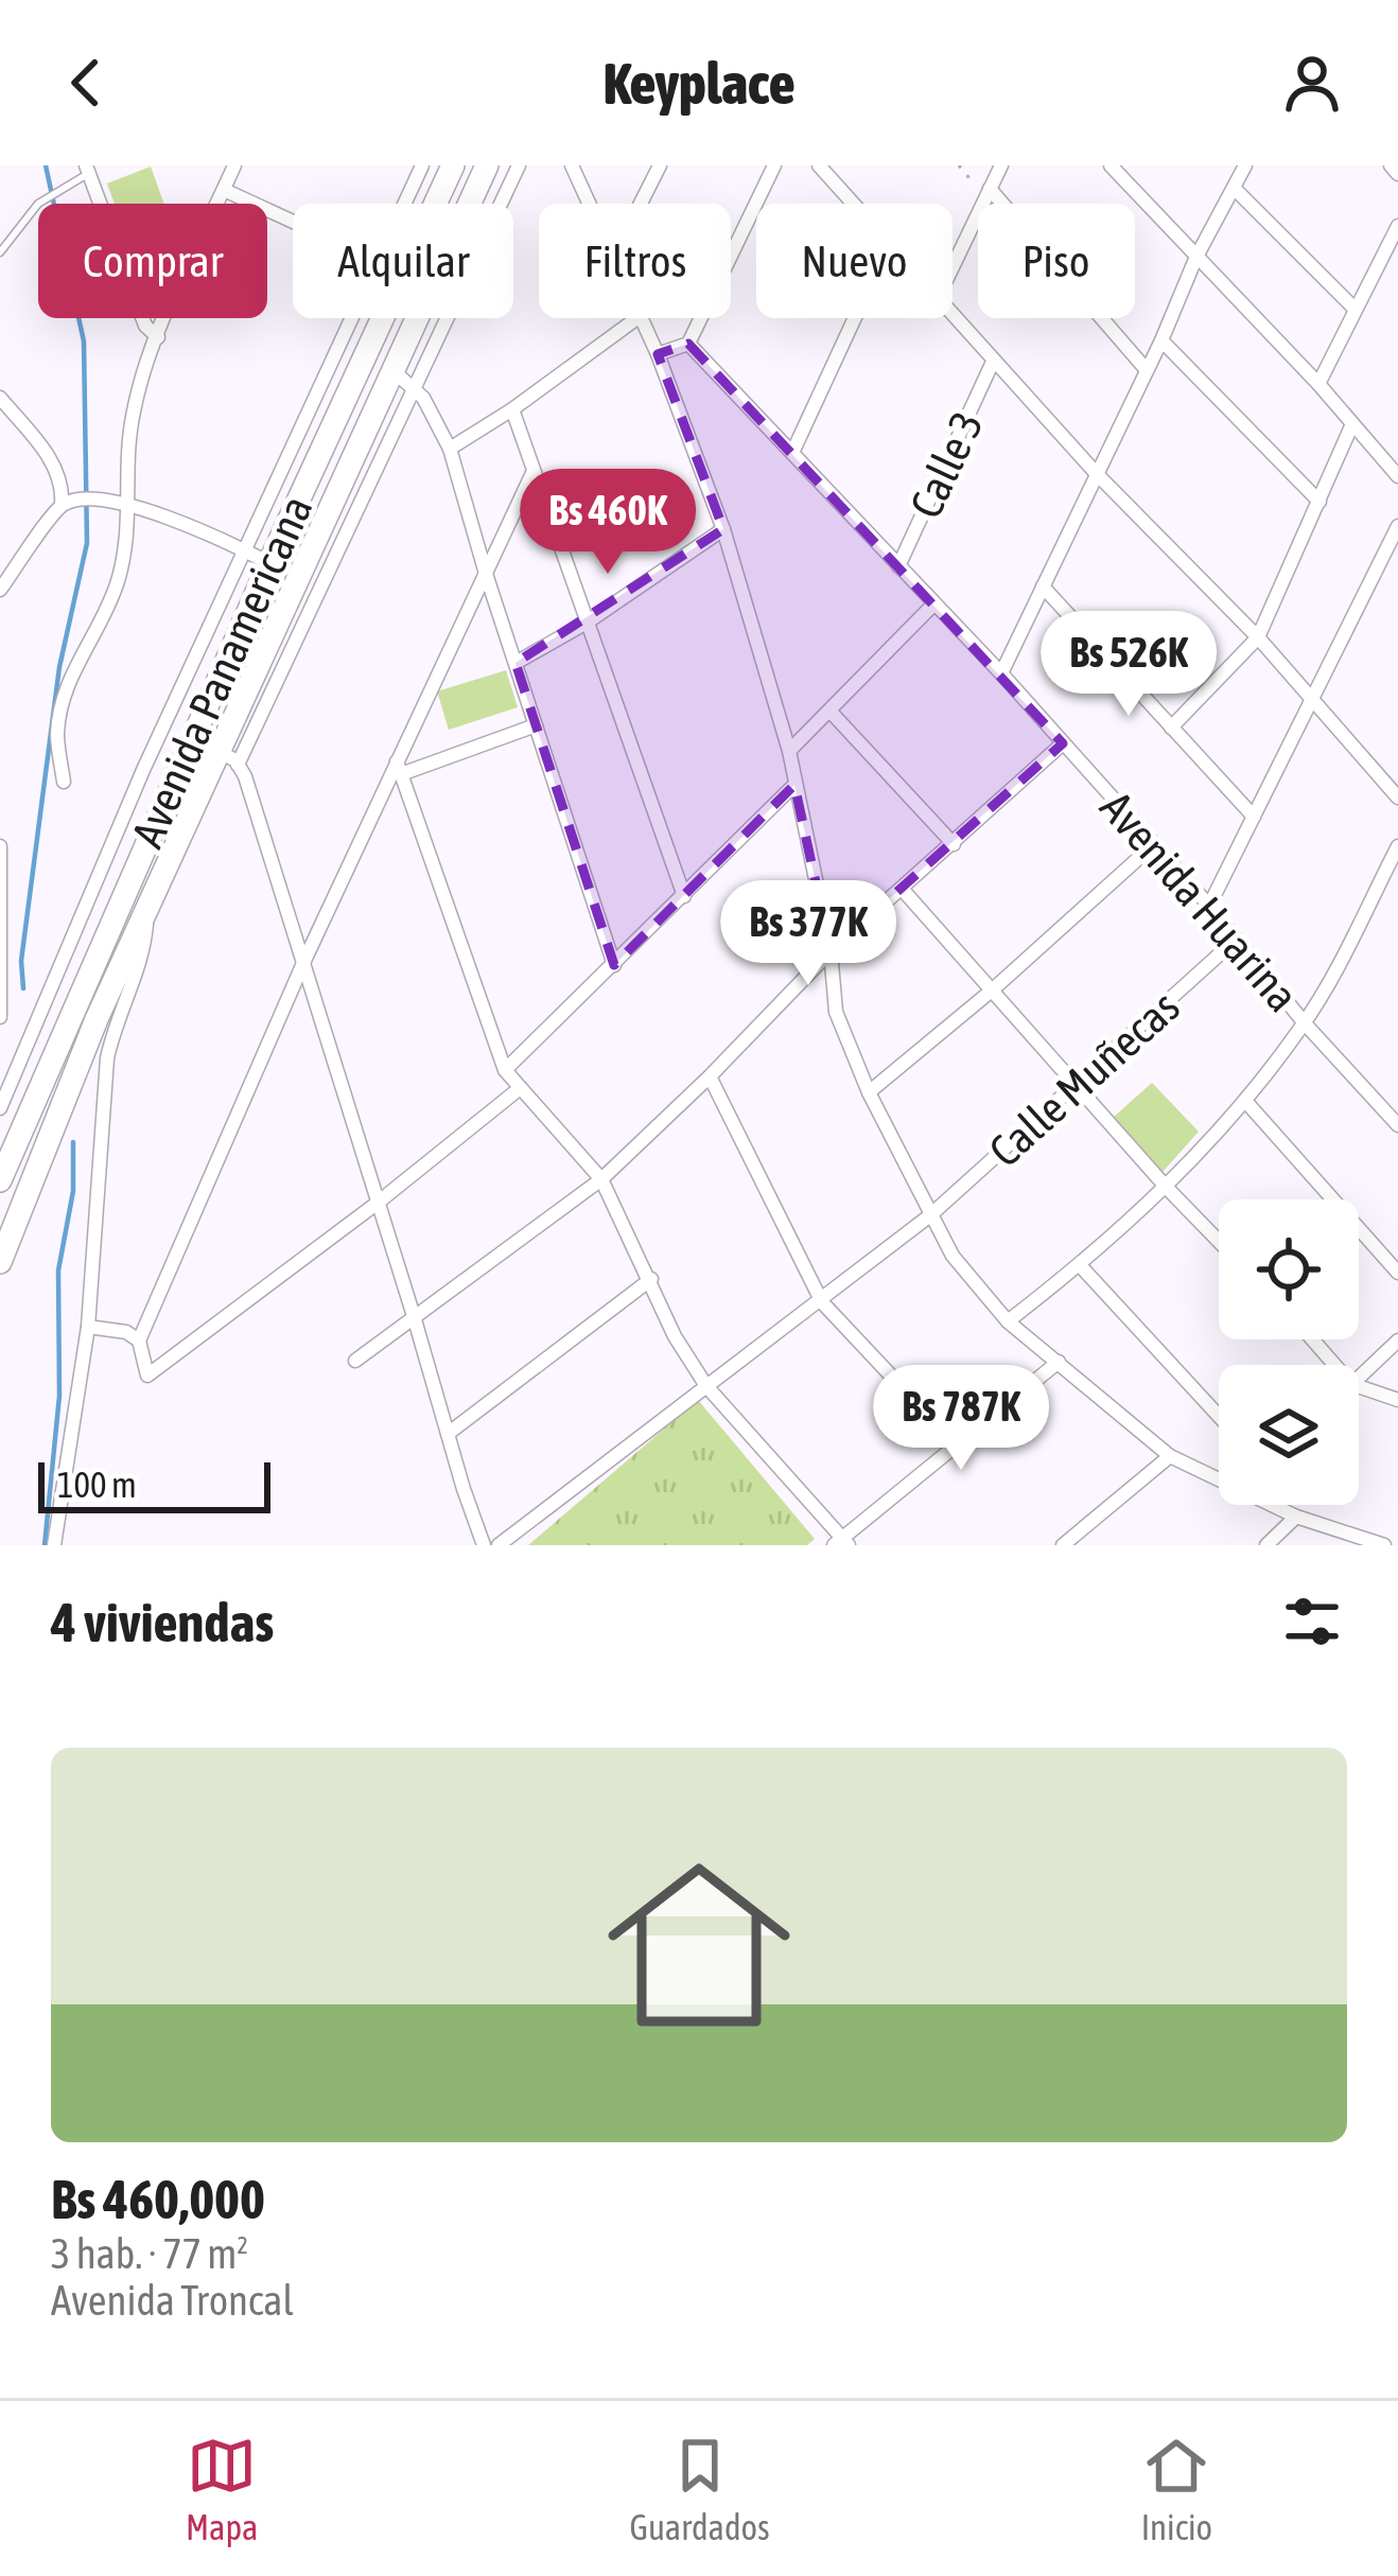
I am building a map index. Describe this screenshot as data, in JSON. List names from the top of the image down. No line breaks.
{"streets":{"highway":["Avenida Panamericana"],"street":["Calle 3","Avenida Huarina","Calle Muñecas"]},"crossings":[["Calle 3","Avenida Huarina"],["Avenida Huarina","Calle Muñecas"]],"scale_bar":"100 m","page":{"header":"Keyplace","chip":["Comprar","Alquilar","Filtros","Nuevo","Piso"],"price":["Bs 460K","Bs 526K","Bs 377K","Bs 787K"],"scale":"100 m","heading":"4 viviendas","list":[{"name":"Bs 460,000","note":"3 hab. · 77 m² · Avenida Troncal"}],"tabs":["Mapa","Guardados","Inicio"]}}
